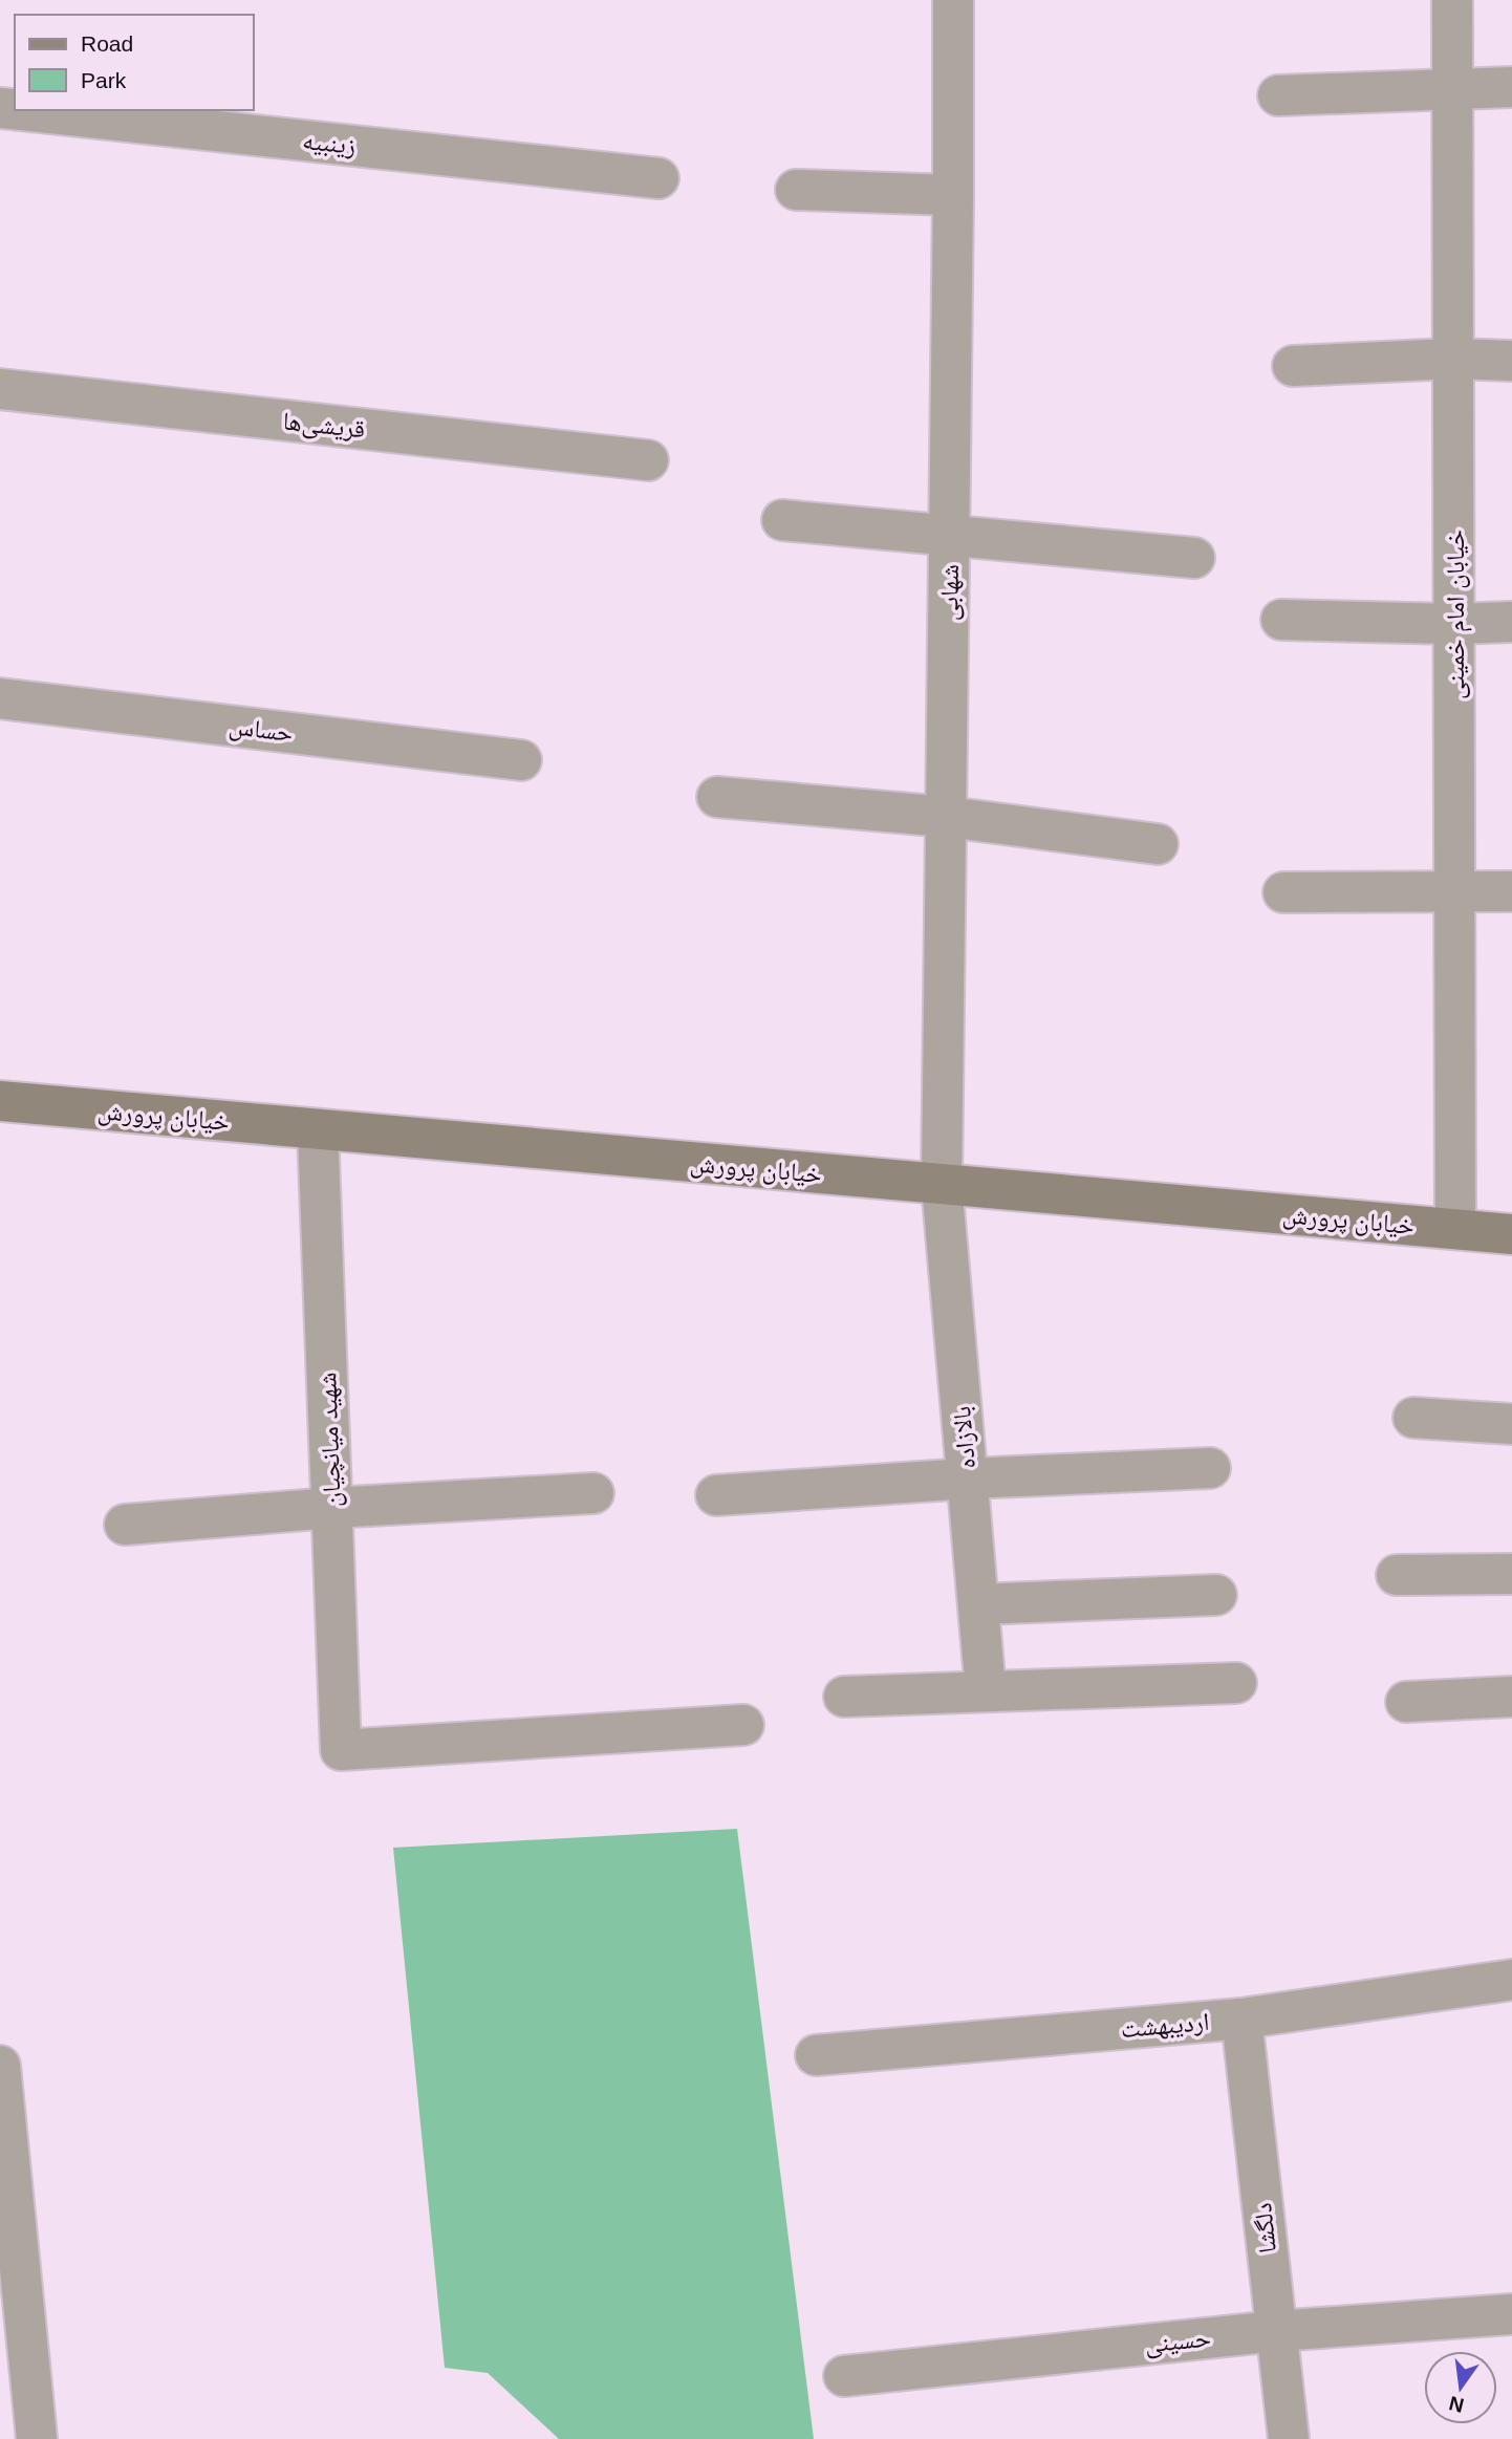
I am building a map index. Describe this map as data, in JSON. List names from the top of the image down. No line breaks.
{"streets":{"main road":["خیابان پرورش"],"street":["زینبیه","قریشی‌ها","شهابی","خیابان امام خمینی","حساس","بالازاده","شهید میانچیان","اردیبهشت","دلگشا","حسینی"]},"crossings":[["شهابی","خیابان پرورش"],["شهابی","بالازاده"],["خیابان امام خمینی","خیابان پرورش"],["خیابان پرورش","بالازاده"],["خیابان پرورش","شهید میانچیان"],["اردیبهشت","دلگشا"],["دلگشا","حسینی"]],"legend":["Road","Park"],"north":"bottom"}
